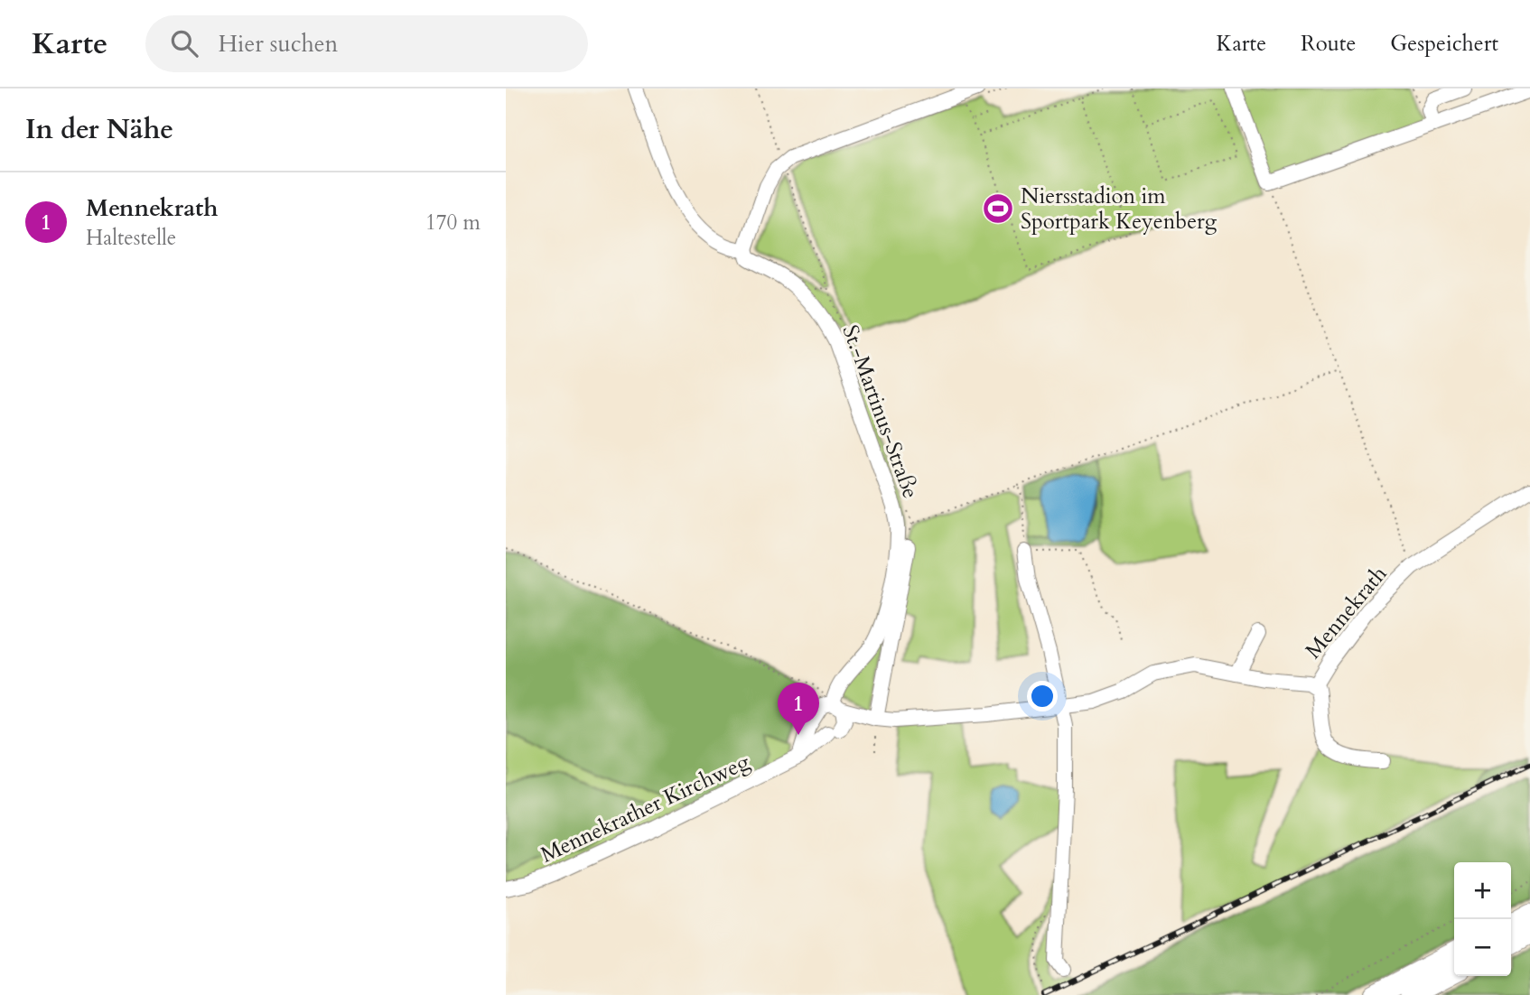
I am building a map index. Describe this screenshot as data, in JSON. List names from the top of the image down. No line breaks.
{"streets":{"street":["St.-Martinus-Straße","Mennekrath","Mennekrather Kirchweg"]},"crossings":[["St.-Martinus-Straße","Mennekrath"],["St.-Martinus-Straße","Mennekrather Kirchweg"],["Mennekrath","Mennekrather Kirchweg"]],"places":{"sports":["Niersstadion im Sportpark Keyenberg"]},"page":{"header":"Karte","search":"Hier suchen","nav":["Karte","Route","Gespeichert"],"heading":"In der Nähe","list":[{"mark":"1","name":"Mennekrath","note":"Haltestelle","value":"170 m"}],"pins":"1","map_buttons":["+","−"]}}
